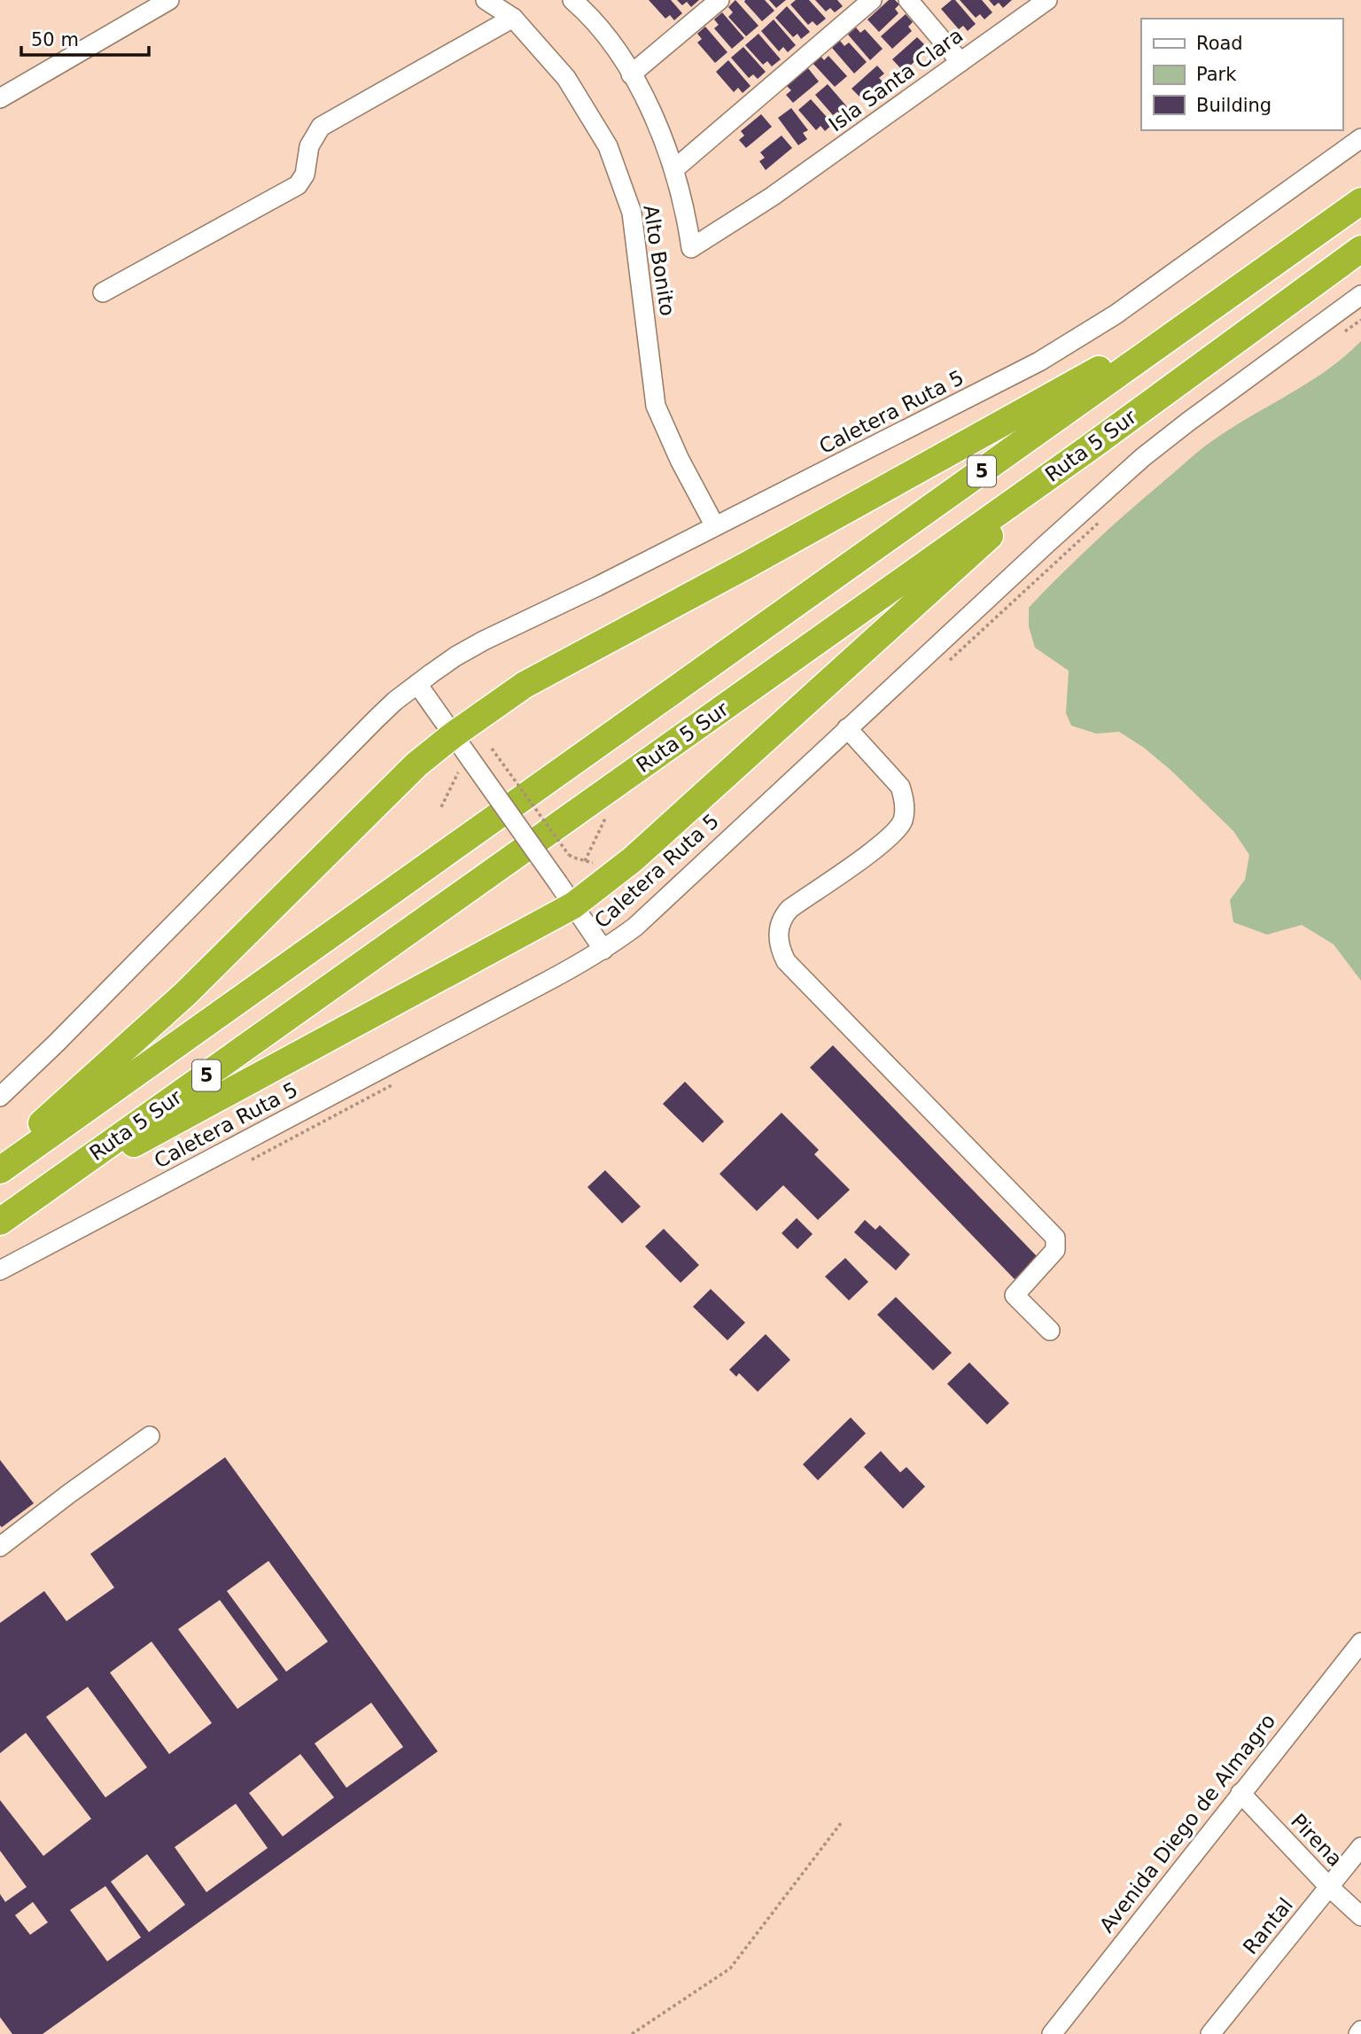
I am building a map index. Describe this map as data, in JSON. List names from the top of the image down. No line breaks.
{"streets":{"highway":["Ruta 5 Sur","5"],"street":["Isla Santa Clara","Alto Bonito","Caletera Ruta 5","Avenida Diego de Almagro","Pirena","Rantal"]},"crossings":[["Alto Bonito","Caletera Ruta 5"],["Avenida Diego de Almagro","Pirena"],["Pirena","Rantal"]],"legend":["Road","Park","Building"],"scale_bar":"50 m"}
